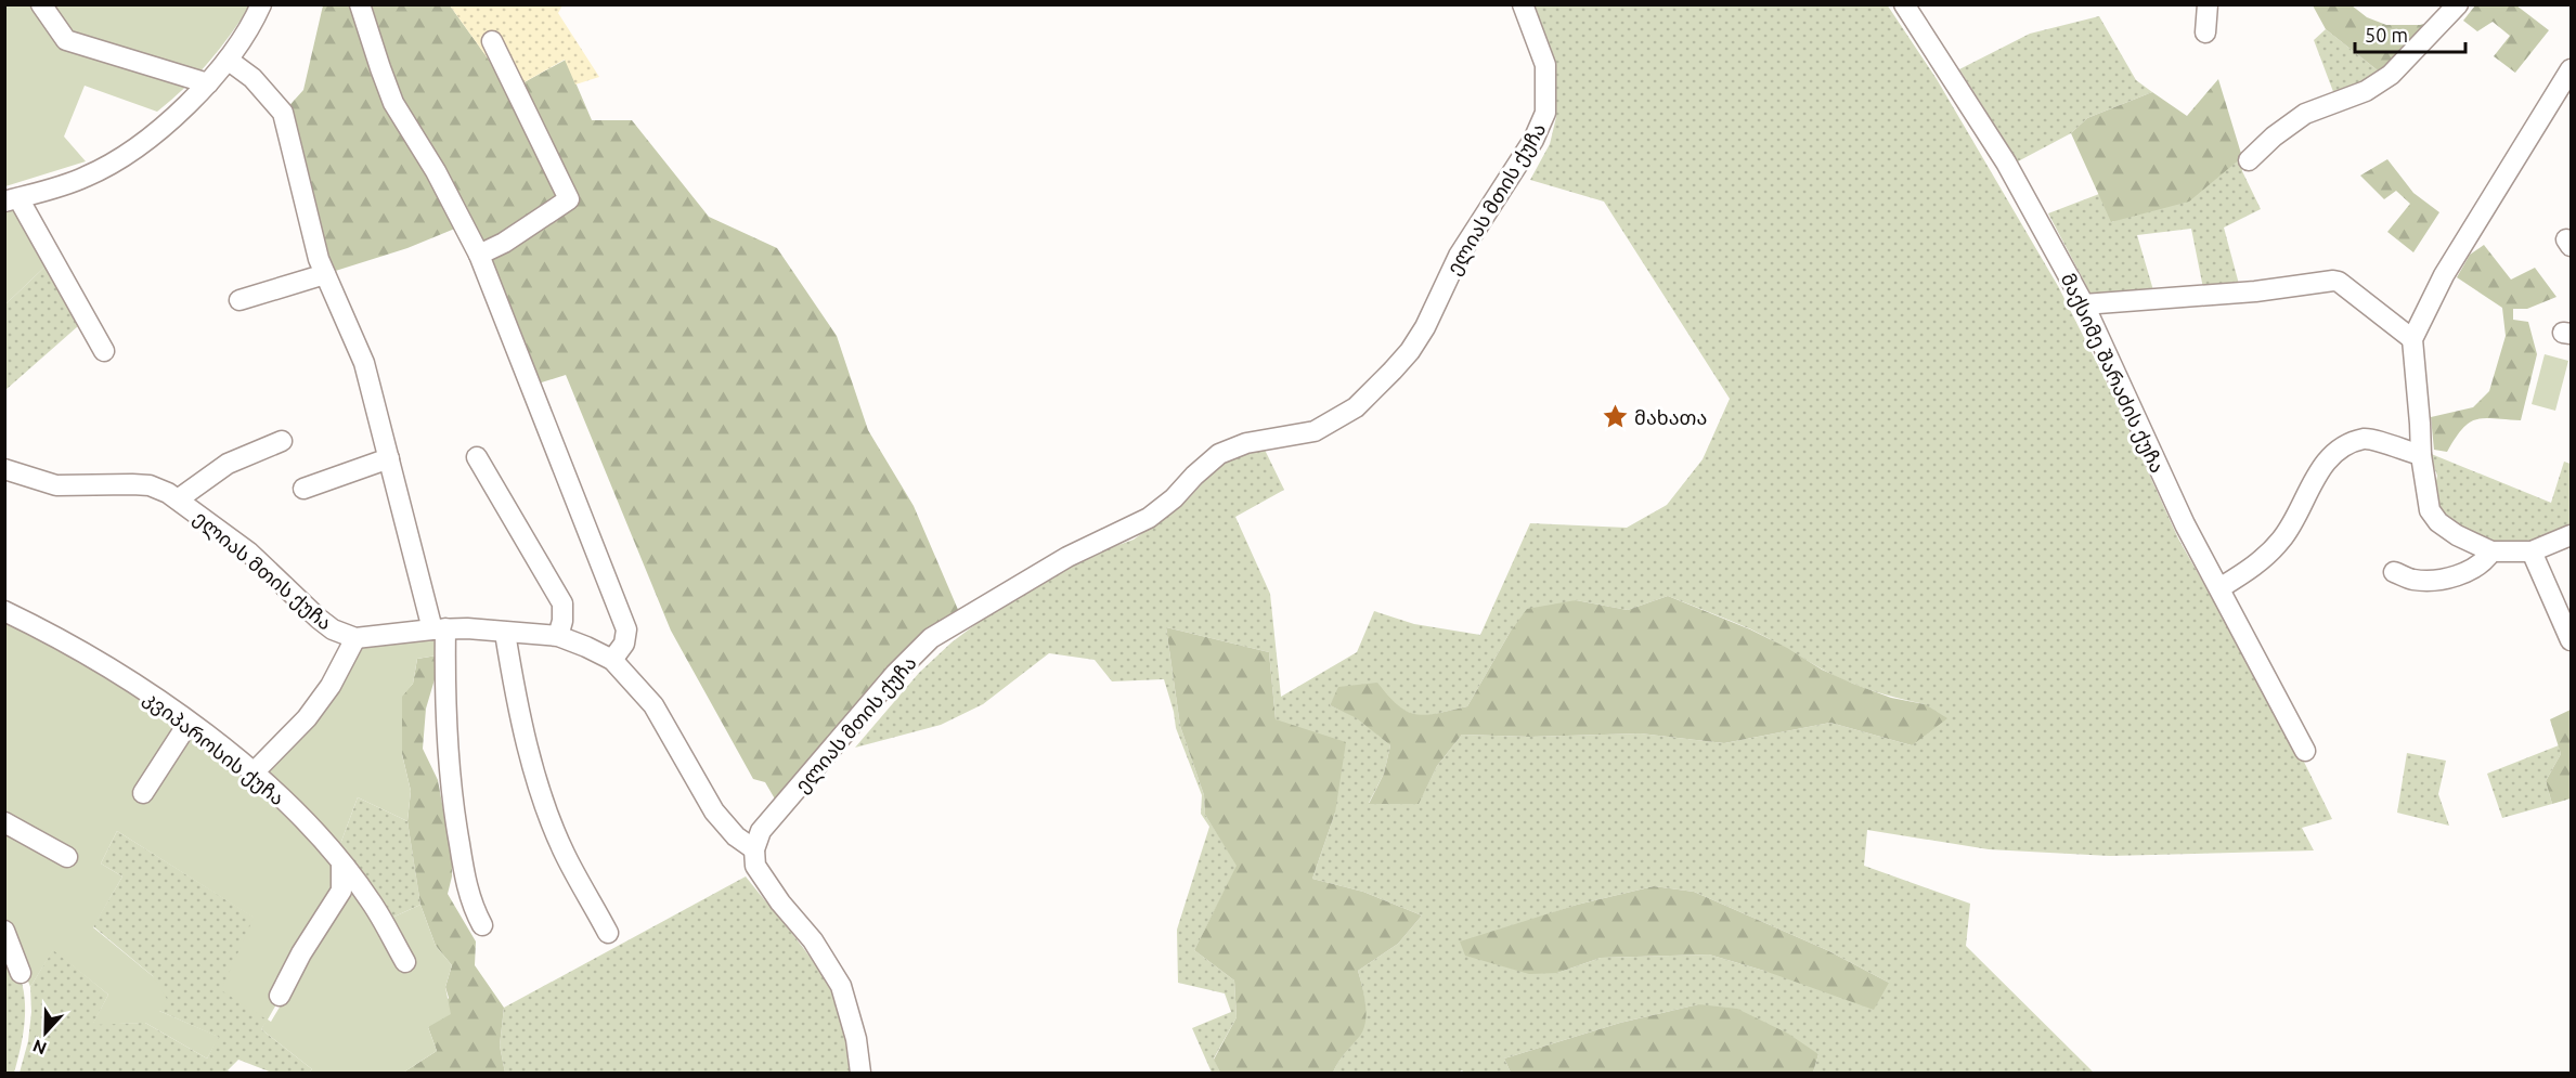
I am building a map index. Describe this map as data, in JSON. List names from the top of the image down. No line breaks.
{"streets":{"street":["ელიას მთის ქუჩა","მაქსიმე შარაძის ქუჩა","კვიპაროსის ქუჩა"]},"places":{"place":["მახათა"]},"scale_bar":"50 m","north":"bottom"}
